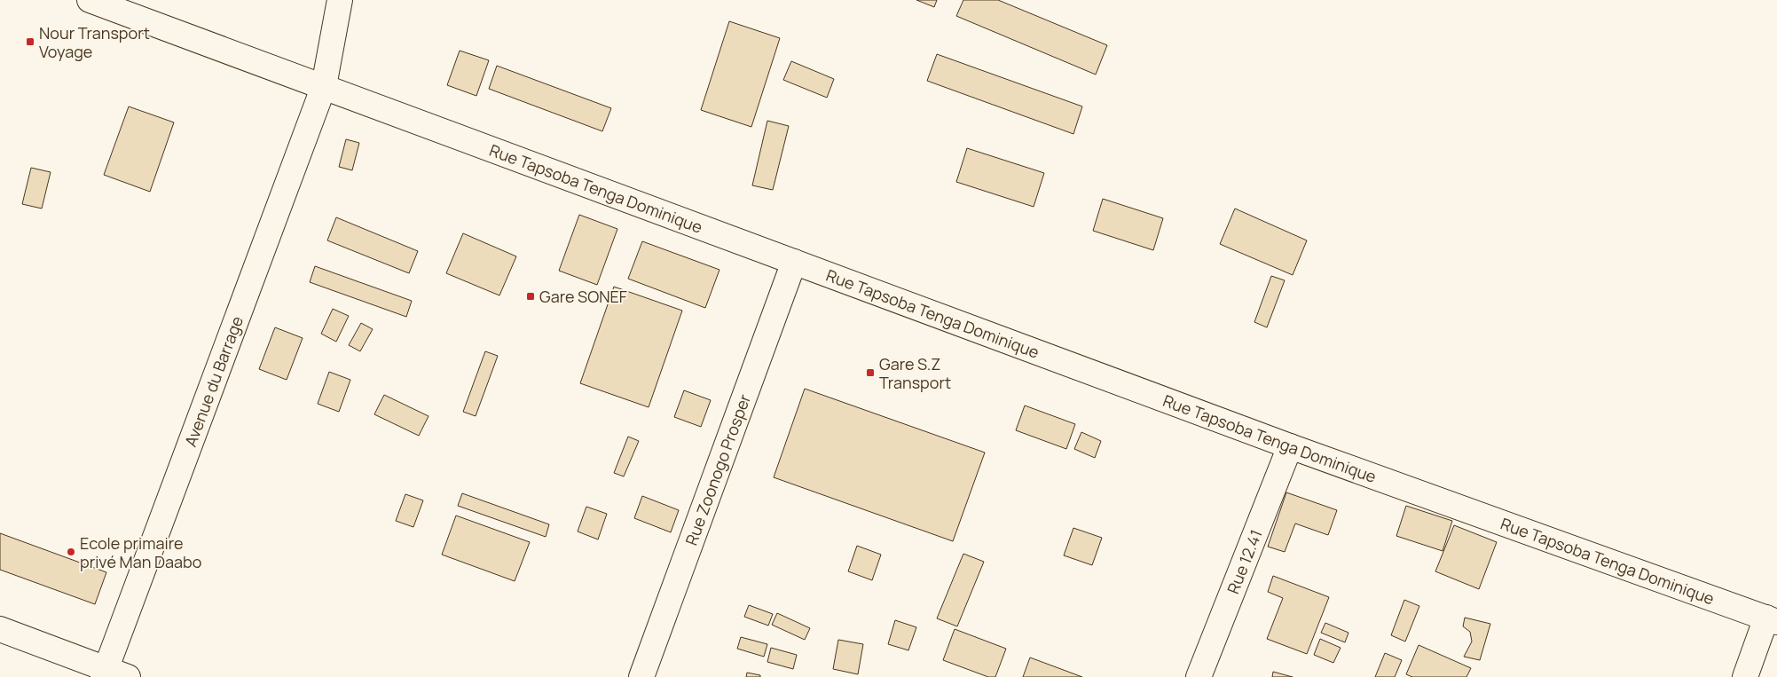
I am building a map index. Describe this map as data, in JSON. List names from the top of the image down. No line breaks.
{"streets":{"street":["Rue Tapsoba Tenga Dominique","Avenue du Barrage","Rue Zoonogo Prosper","Rue 12.41"]},"crossings":[["Rue Tapsoba Tenga Dominique","Avenue du Barrage"],["Rue Tapsoba Tenga Dominique","Rue Zoonogo Prosper"],["Rue Tapsoba Tenga Dominique","Rue 12.41"]],"places":{"transit":["Nour Transport Voyage","Gare SONEF","Gare S.Z Transport"],"other":["Ecole primaire privé Man Daabo"]}}
